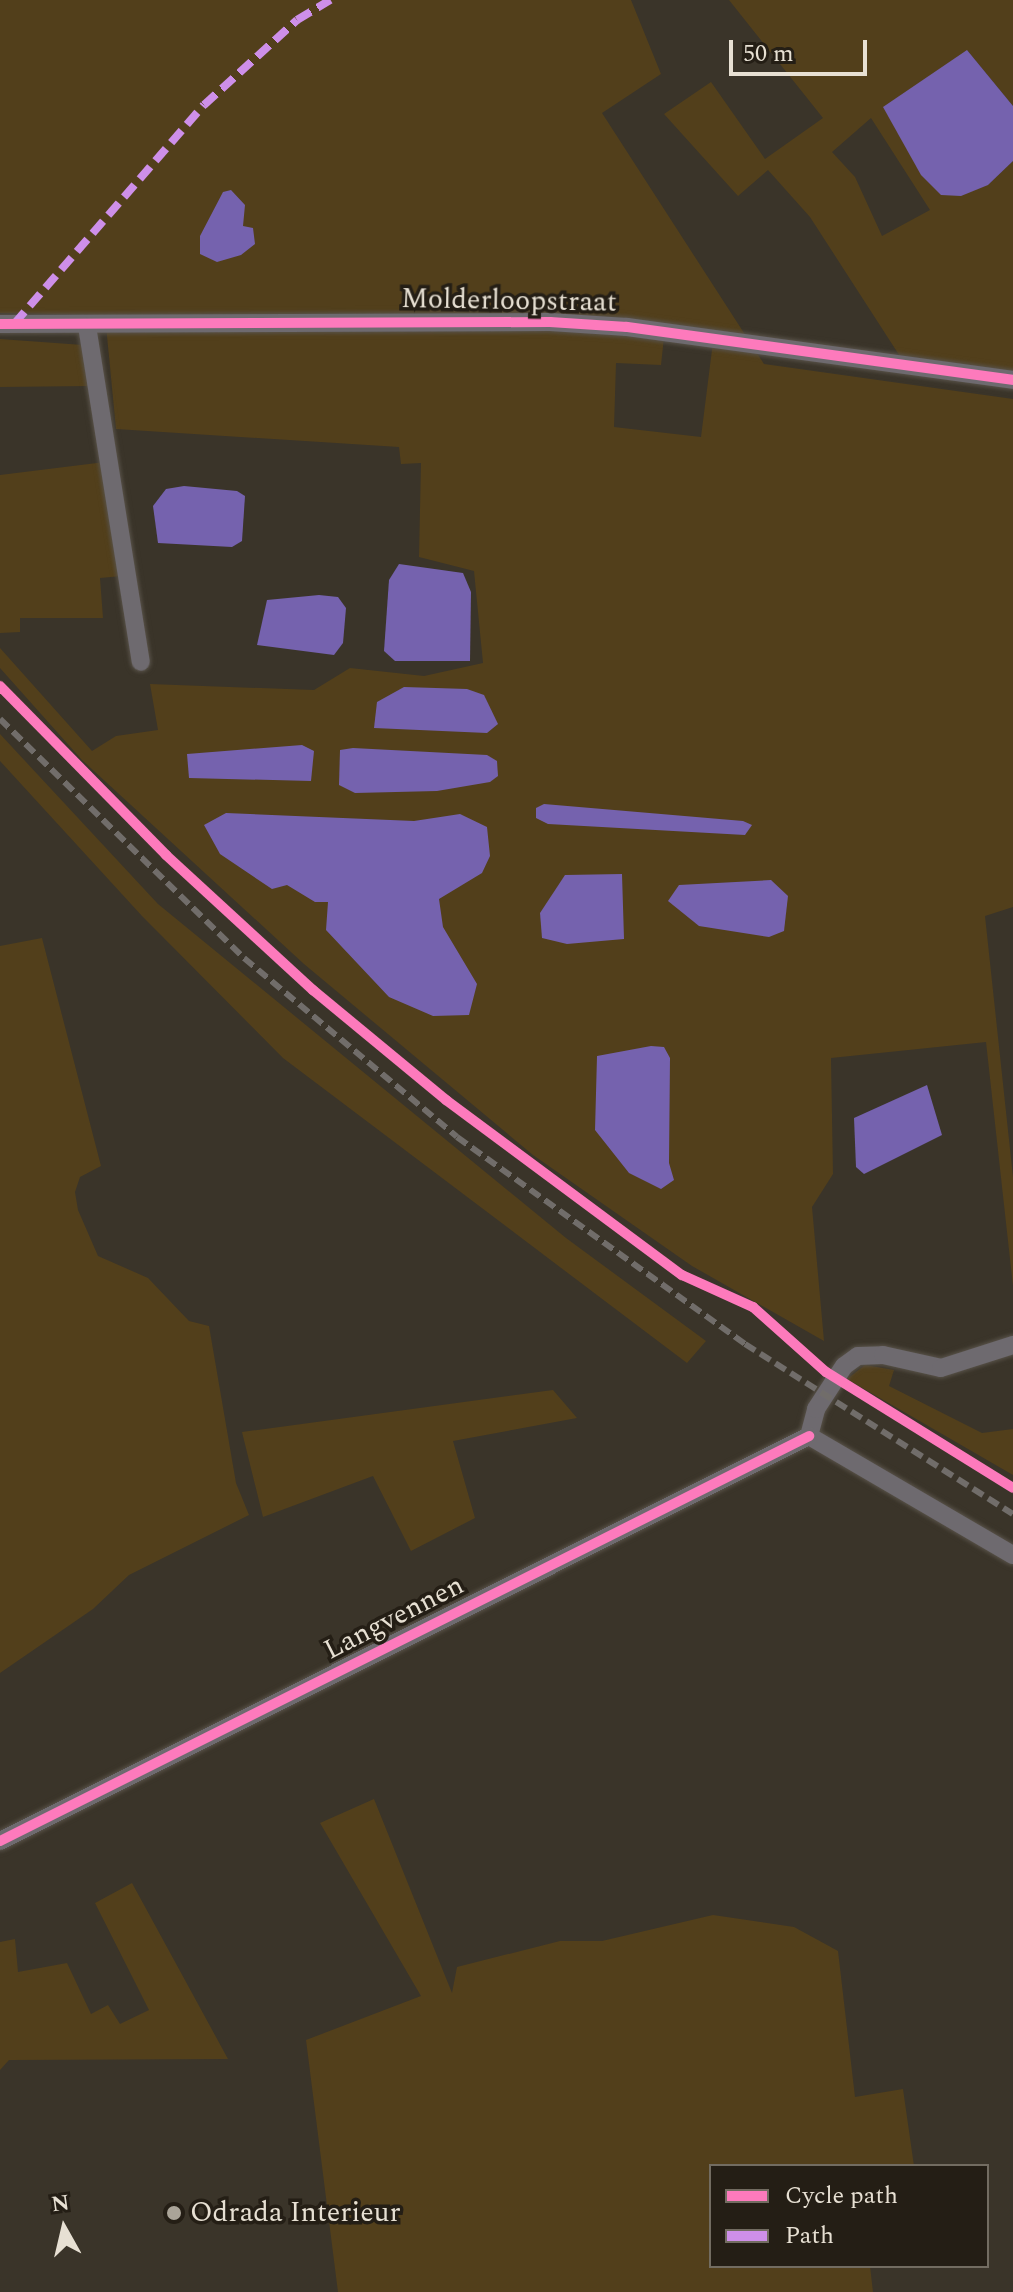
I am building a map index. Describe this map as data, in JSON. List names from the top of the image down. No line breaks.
{"streets":{"street":["Molderloopstraat","Langvennen"]},"places":["Odrada Interieur"],"legend":["Cycle path","Path"],"scale_bar":"50 m","north":"top"}
